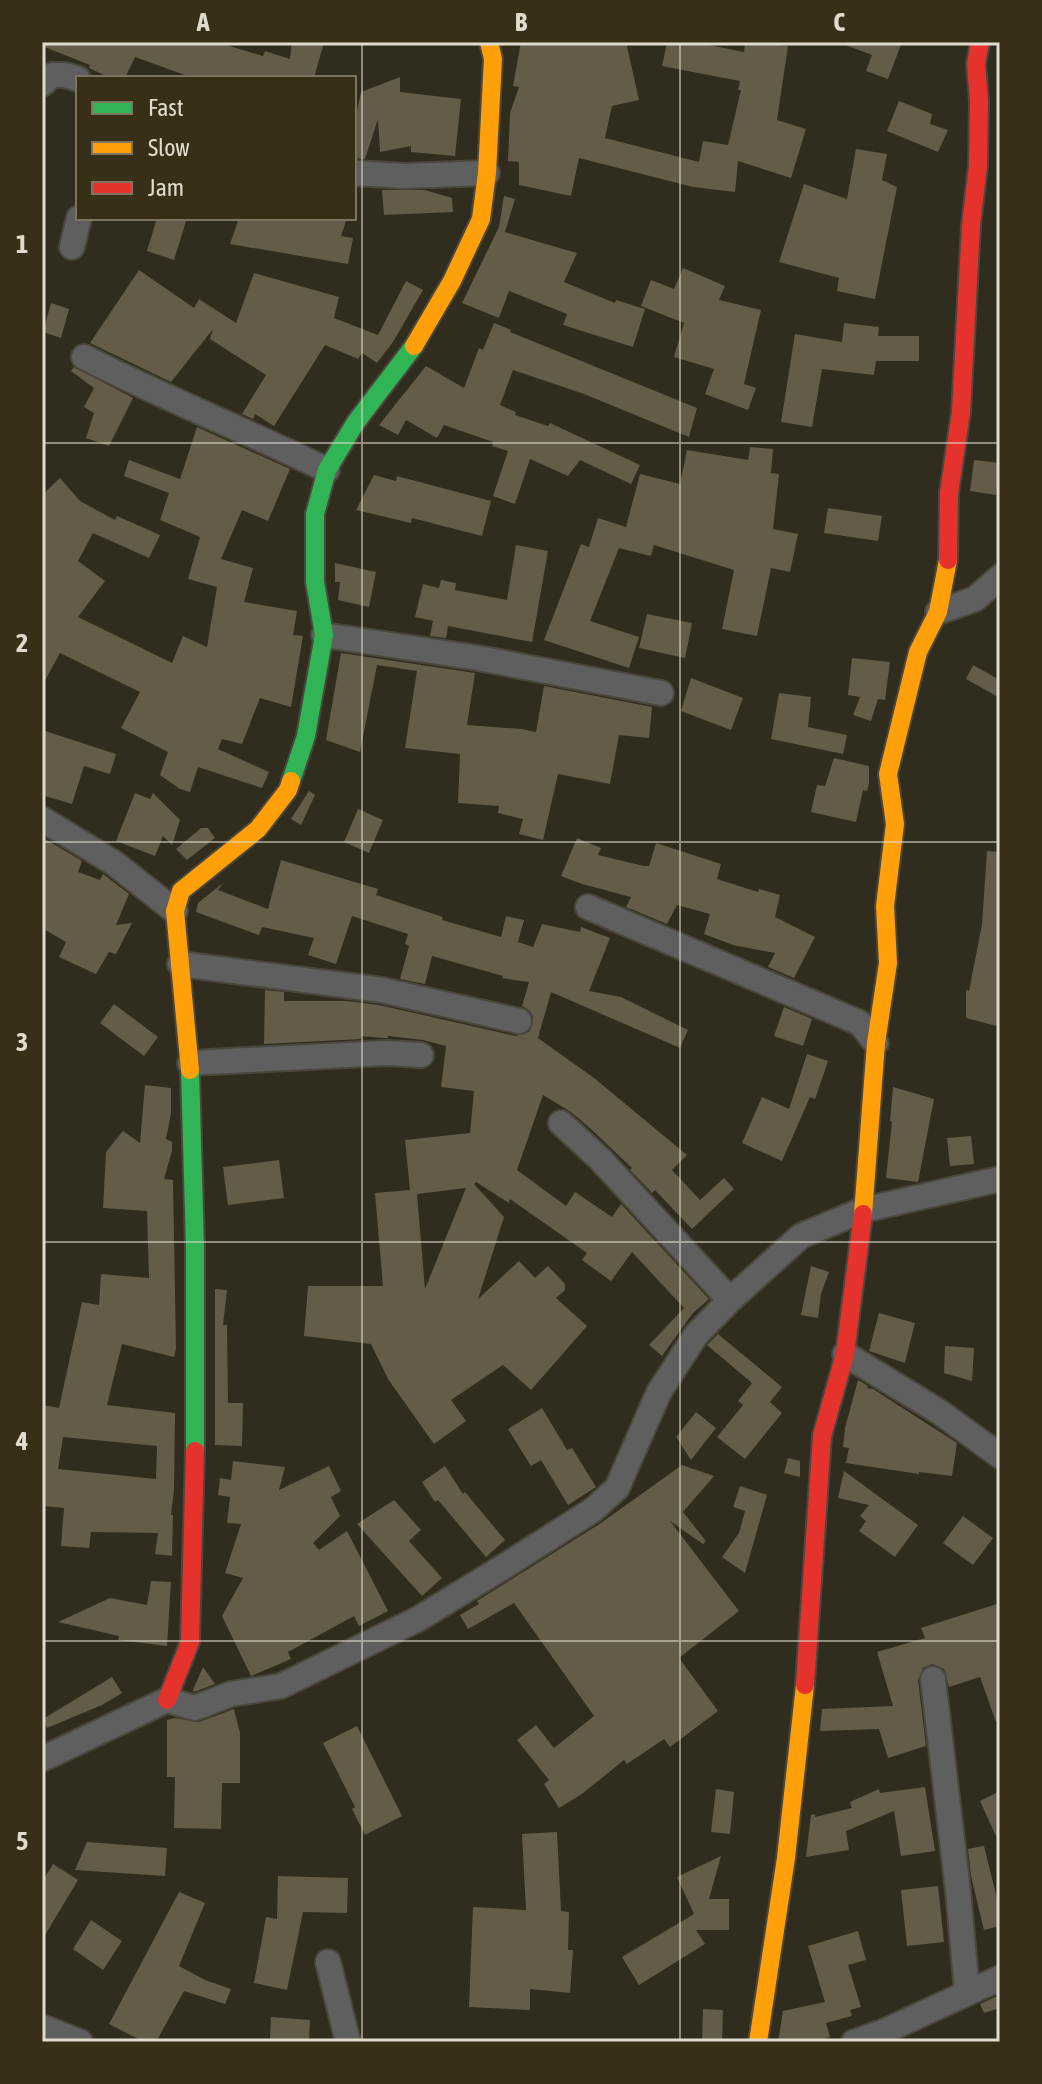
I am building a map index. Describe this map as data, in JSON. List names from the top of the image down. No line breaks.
{"legend":["Fast","Slow","Jam"],"grid":{"columns":["A","B","C"],"rows":["1","2","3","4","5"]}}
